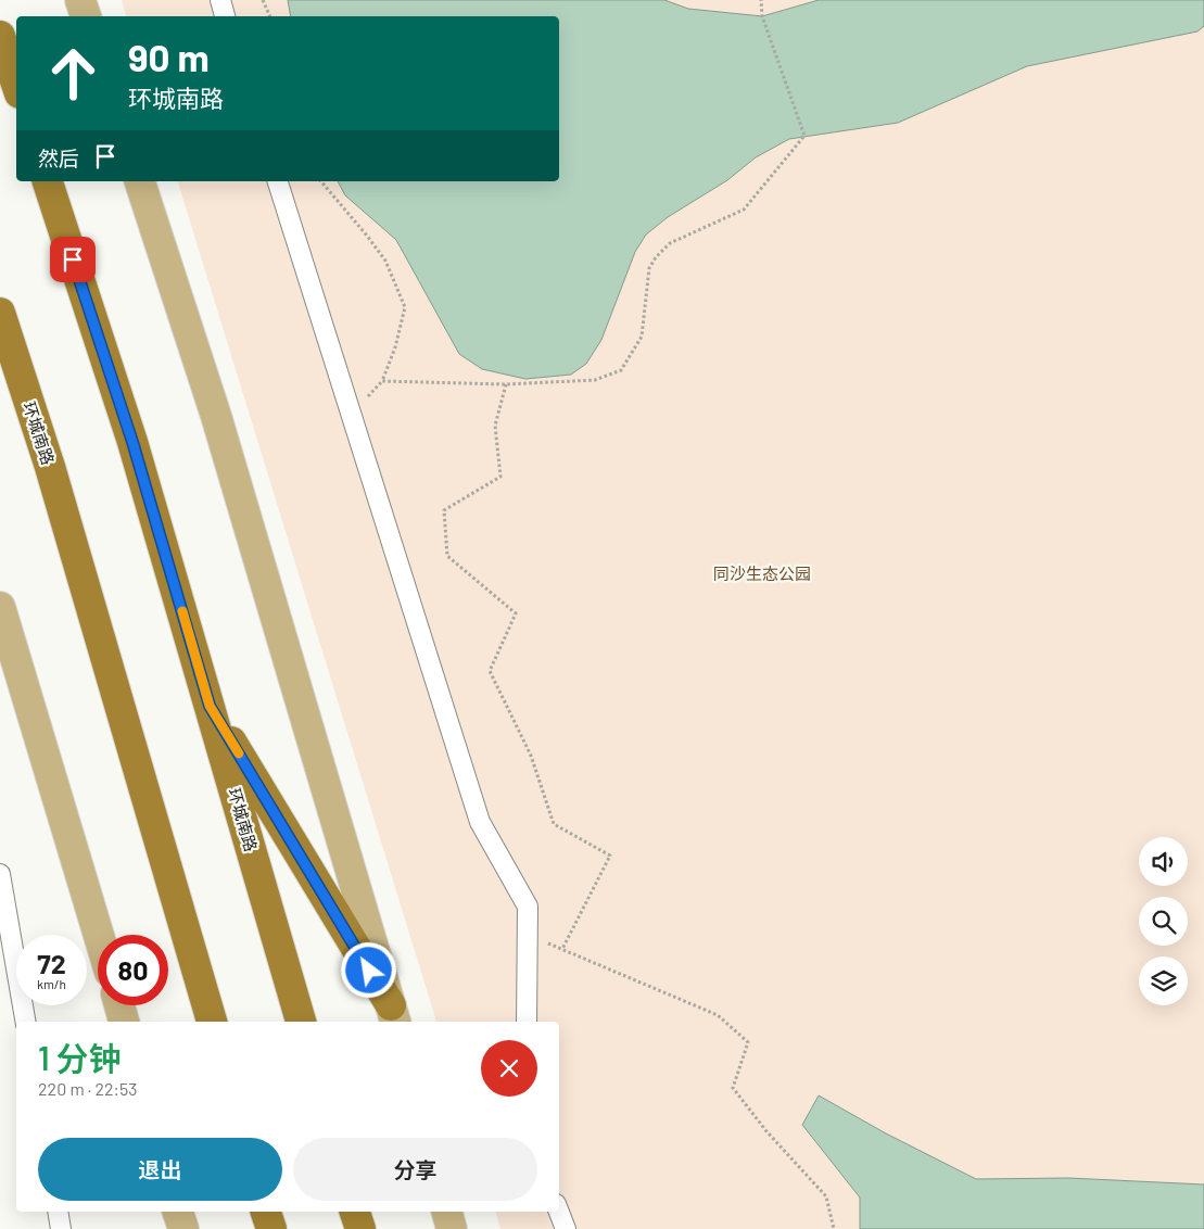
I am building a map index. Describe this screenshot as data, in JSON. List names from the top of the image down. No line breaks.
{"streets":{"highway":["环城南路"]},"parks":["同沙生态公园"],"page":{"turn":["90 m","环城南路"],"then":"然后","speed":"72 km/h","limit":"80","heading":["1 分钟","220 m · 22:53"],"buttons":["退出","分享"]}}
